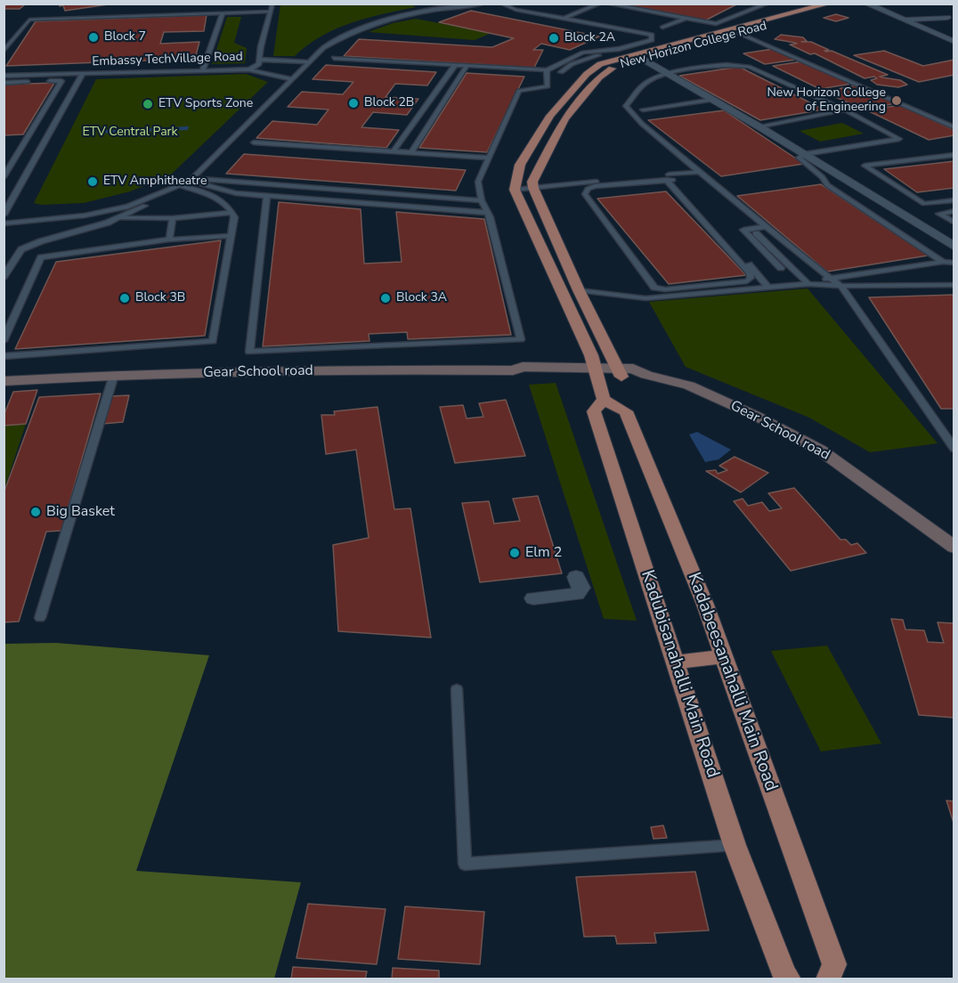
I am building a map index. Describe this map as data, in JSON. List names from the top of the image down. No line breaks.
{"streets":{"main road":["New Horizon College Road","Gear School road","Kadubisanahalli Main Road","Kadabeesanahalli Main Road"],"lane":["Embassy TechVillage Road"]},"crossings":[["Gear School road","Kadubisanahalli Main Road"],["Kadubisanahalli Main Road","Kadabeesanahalli Main Road"]],"parks":["ETV Central Park"],"places":["Block 7","Block 2A","New Horizon College of Engineering","Block 2B","ETV Sports Zone","ETV Amphitheatre","Block 3B","Block 3A","Big Basket","Elm 2"]}
